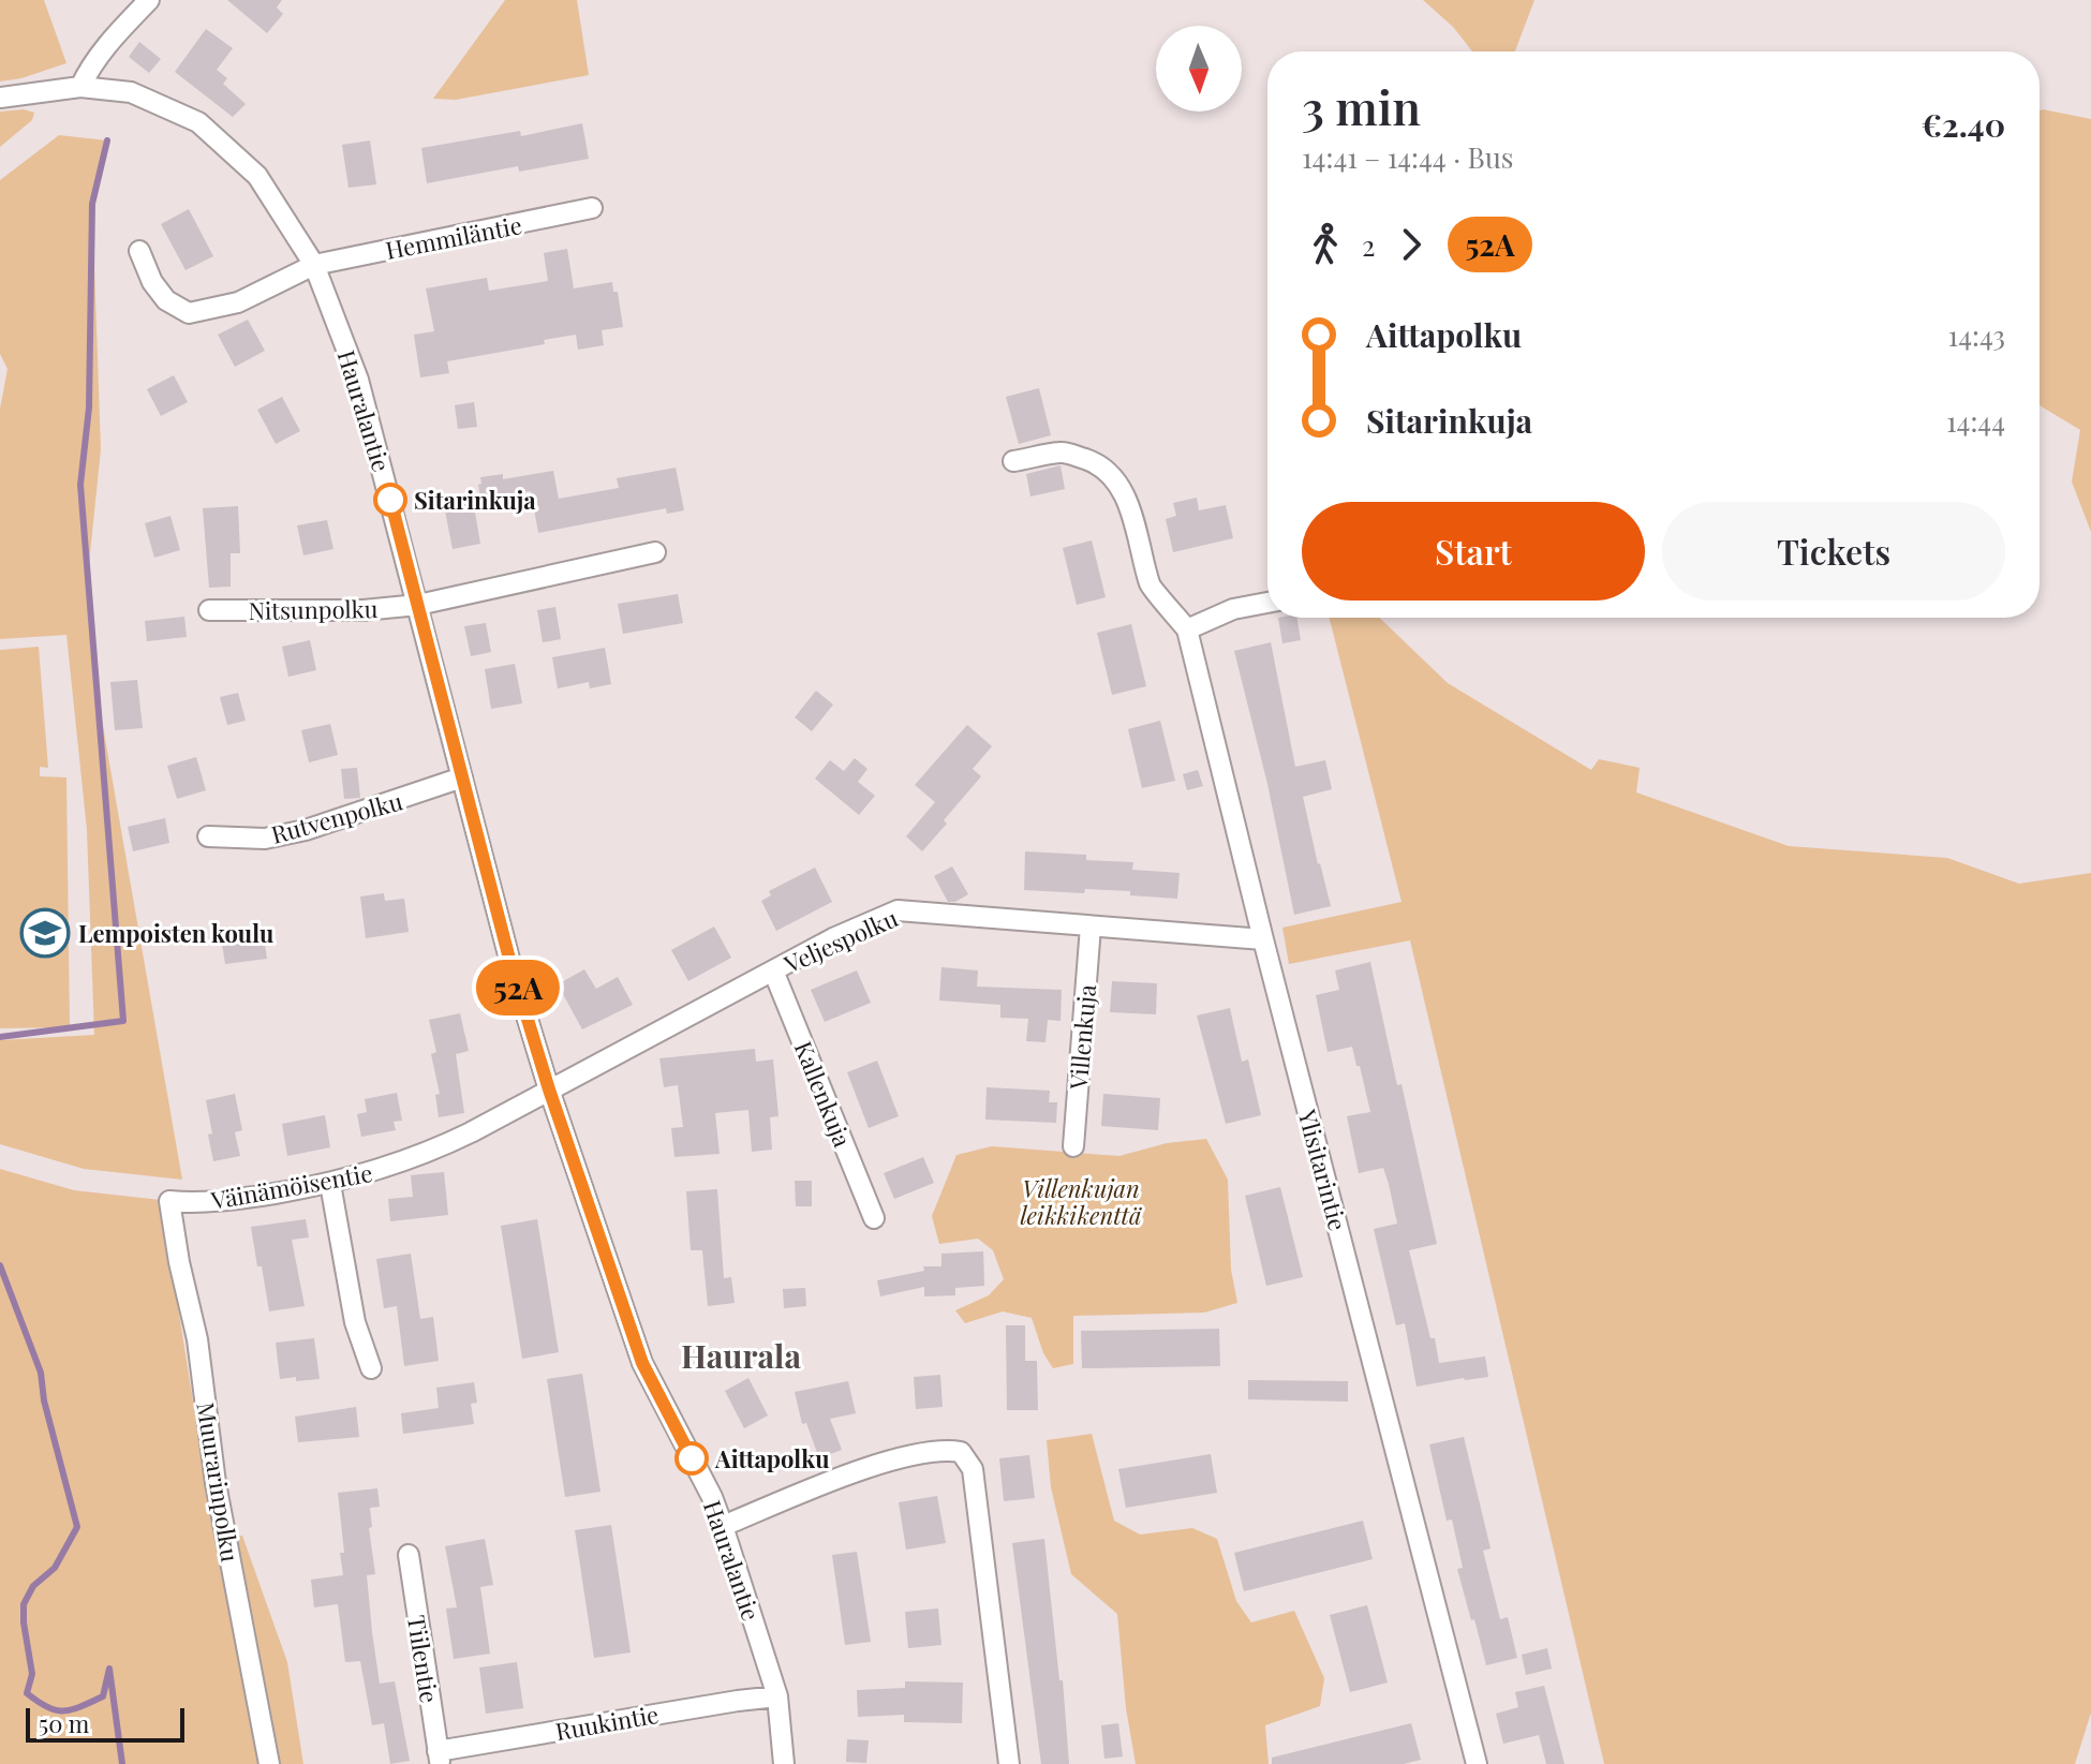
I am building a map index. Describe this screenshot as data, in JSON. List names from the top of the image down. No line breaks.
{"streets":{"street":["Hemmiläntie","Hauralantie","Nitsunpolku","Rutvenpolku","Veljespolku","Villenkuja","Kallenkuja","Ylisitarintie","Väinämöisentie","Muurarinpolku","Tiilentie","Ruukintie"]},"crossings":[["Hemmiläntie","Hauralantie"],["Hauralantie","Nitsunpolku"],["Hauralantie","Rutvenpolku"],["Hauralantie","Veljespolku"],["Hauralantie","Väinämöisentie"],["Hauralantie","Ruukintie"],["Veljespolku","Villenkuja"],["Veljespolku","Kallenkuja"],["Veljespolku","Ylisitarintie"],["Veljespolku","Väinämöisentie"],["Väinämöisentie","Muurarinpolku"],["Tiilentie","Ruukintie"]],"districts":["Haurala"],"parks":["Villenkujan leikkikenttä"],"places":{"other":["Sitarinkuja","Aittapolku"],"school or university":["Lempoisten koulu"]},"lines":["bus line 52A"],"scale_bar":"50 m","north":"bottom","page":{"on_map":"52A","heading":["3 min","14:41 – 14:44 · Bus","€2.40"],"legs":["2","52A"],"list":[{"name":"Aittapolku","value":"14:43"},{"name":"Sitarinkuja","value":"14:44"}],"buttons":["Start","Tickets"],"scale":"50 m"}}
